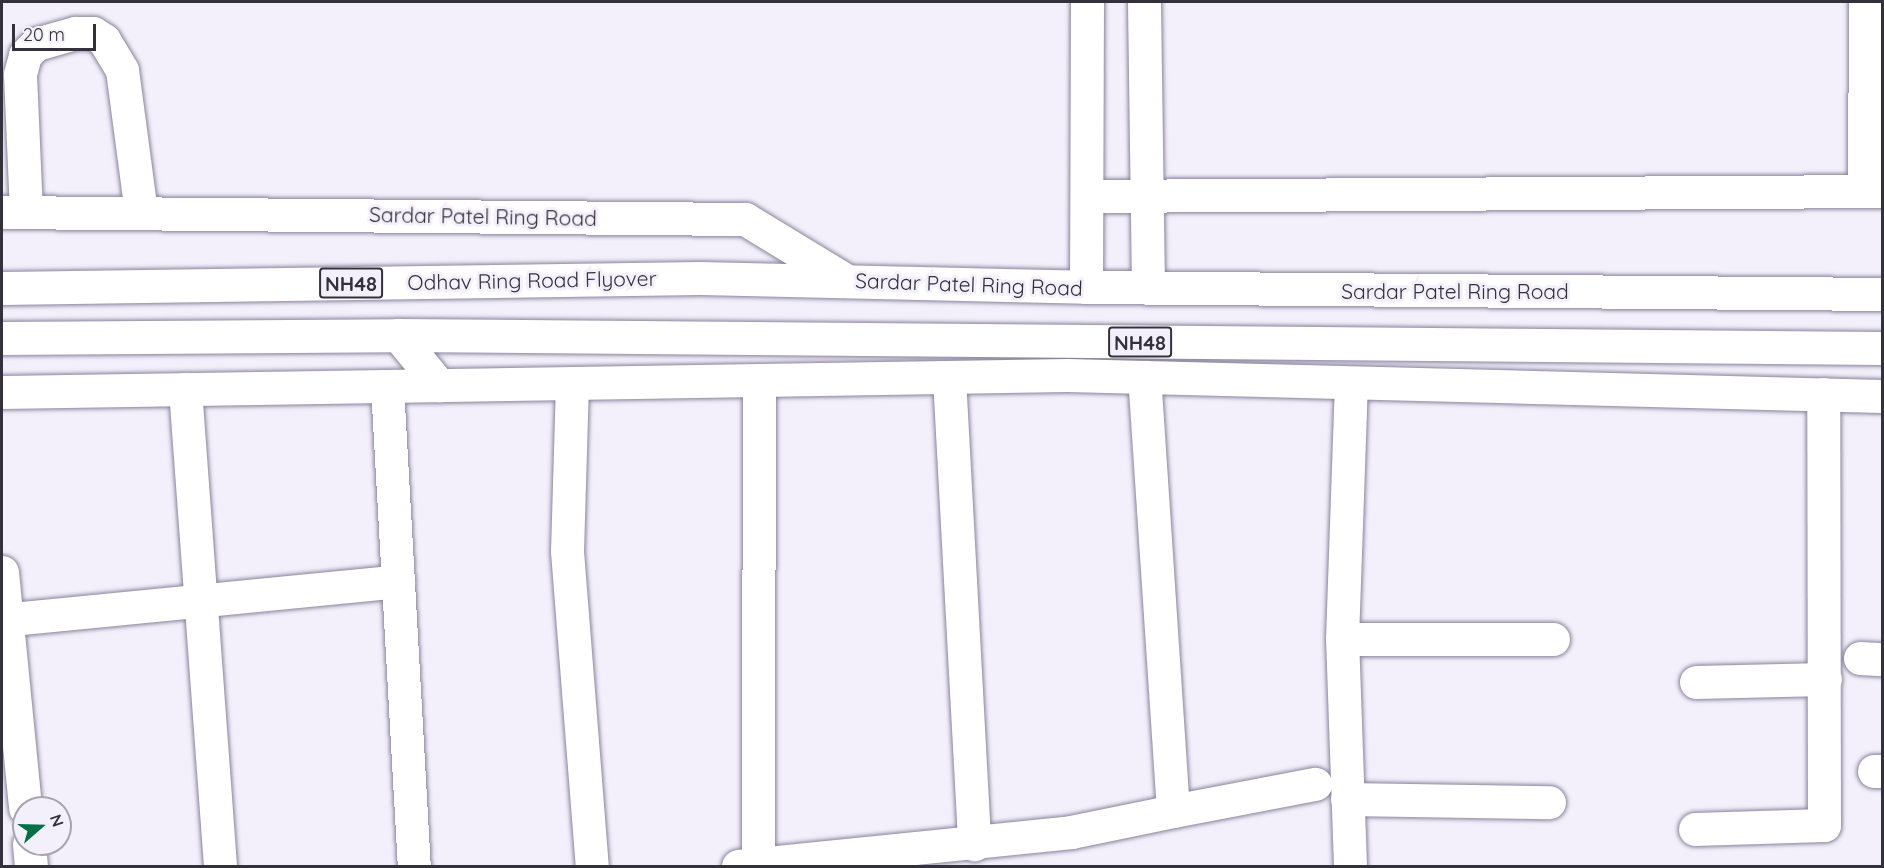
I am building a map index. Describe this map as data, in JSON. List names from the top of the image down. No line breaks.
{"streets":{"main road":["Sardar Patel Ring Road","Odhav Ring Road Flyover","NH48"]},"crossings":[["Sardar Patel Ring Road","Odhav Ring Road Flyover"]],"scale_bar":"20 m","north":"right"}
